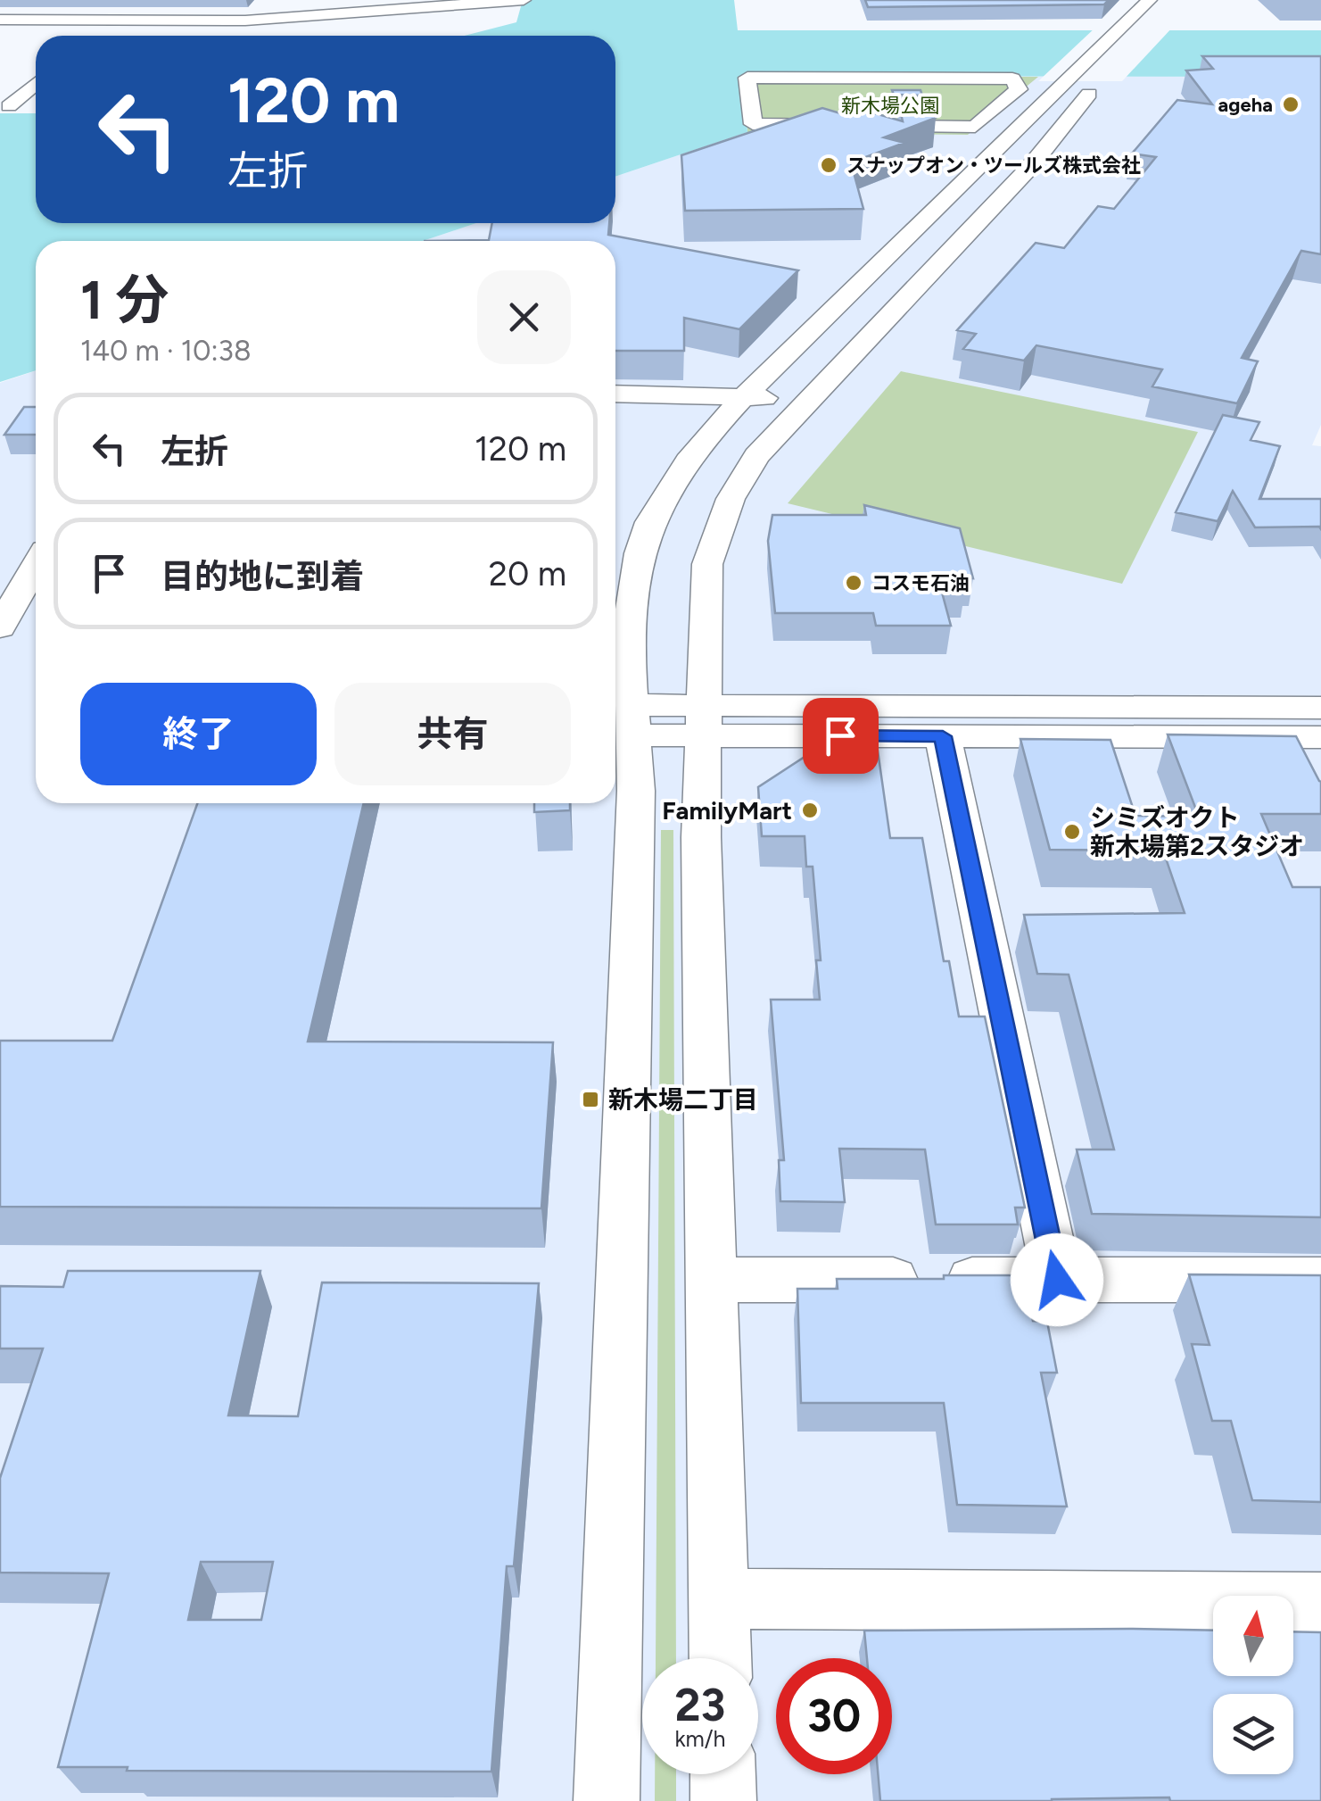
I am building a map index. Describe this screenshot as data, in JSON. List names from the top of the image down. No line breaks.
{"parks":["新木場公園"],"places":{"other":["ageha","スナップオン・ツールズ株式会社","コスモ石油","FamilyMart","シミズオクト 新木場第2スタジオ"],"transit":["新木場二丁目"]},"north":"top","page":{"turn":["120 m","左折"],"heading":["1 分","140 m · 10:38"],"list":[{"name":"左折","value":"120 m"},{"name":"目的地に到着","value":"20 m"}],"buttons":["終了","共有"],"speed":"23 km/h","limit":"30"}}
